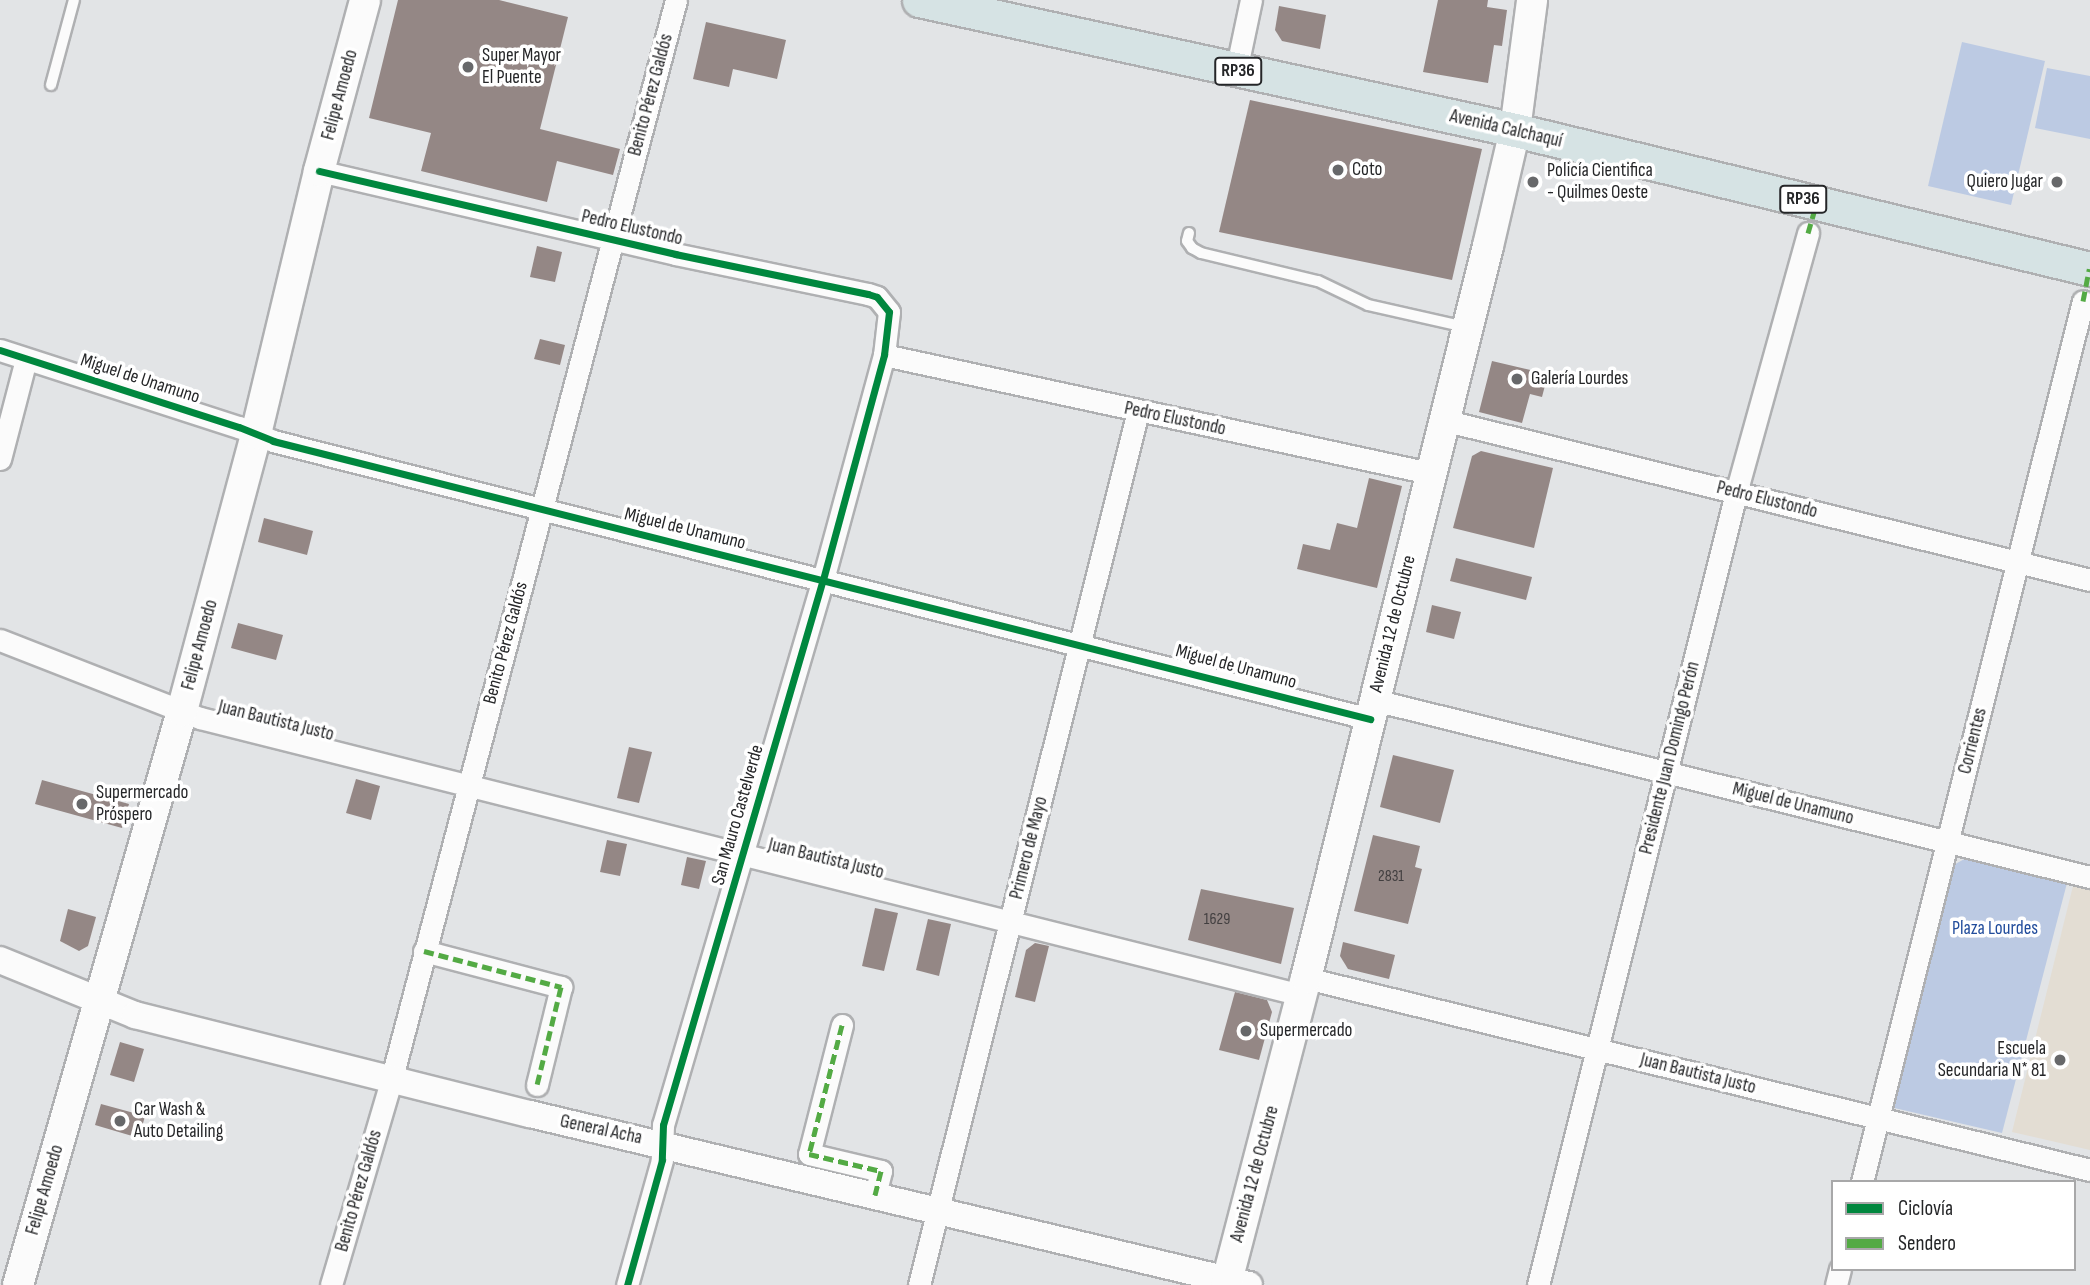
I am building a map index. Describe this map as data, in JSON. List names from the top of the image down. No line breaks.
{"streets":{"main road":["RP36","Felipe Amoedo","Avenida Calchaquí","Avenida 12 de Octubre"],"street":["Benito Pérez Galdós","Pedro Elustondo","Miguel de Unamuno","Juan Bautista Justo","Corrientes","Presidente Juan Domingo Perón","San Mauro Castelverde","Primero de Mayo","General Acha"]},"crossings":[["Felipe Amoedo","Pedro Elustondo"],["Felipe Amoedo","Miguel de Unamuno"],["Felipe Amoedo","Juan Bautista Justo"],["Felipe Amoedo","General Acha"],["Benito Pérez Galdós","Pedro Elustondo"],["Benito Pérez Galdós","Miguel de Unamuno"],["Benito Pérez Galdós","Juan Bautista Justo"],["Benito Pérez Galdós","General Acha"],["Avenida Calchaquí","Avenida 12 de Octubre"],["Avenida Calchaquí","Corrientes"],["Pedro Elustondo","Avenida 12 de Octubre"],["Pedro Elustondo","Corrientes"],["Pedro Elustondo","Presidente Juan Domingo Perón"],["Pedro Elustondo","San Mauro Castelverde"],["Pedro Elustondo","Primero de Mayo"],["Miguel de Unamuno","Avenida 12 de Octubre"],["Miguel de Unamuno","Corrientes"],["Miguel de Unamuno","Presidente Juan Domingo Perón"],["Miguel de Unamuno","San Mauro Castelverde"],["Miguel de Unamuno","Primero de Mayo"],["Avenida 12 de Octubre","Juan Bautista Justo"],["Avenida 12 de Octubre","General Acha"],["Juan Bautista Justo","Corrientes"],["Juan Bautista Justo","Presidente Juan Domingo Perón"],["Juan Bautista Justo","San Mauro Castelverde"],["Juan Bautista Justo","Primero de Mayo"],["San Mauro Castelverde","General Acha"],["Primero de Mayo","General Acha"]],"parks":["Plaza Lourdes"],"places":["Super Mayor El Puente","Coto","Policía Cientifica - Quilmes Oeste","Quiero Jugar","Galería Lourdes","Supermercado Próspero","Supermercado","Escuela Secundaria N* 81","Car Wash & Auto Detailing"],"house_numbers":["2831","1629"],"legend":["Ciclovía","Sendero"]}
